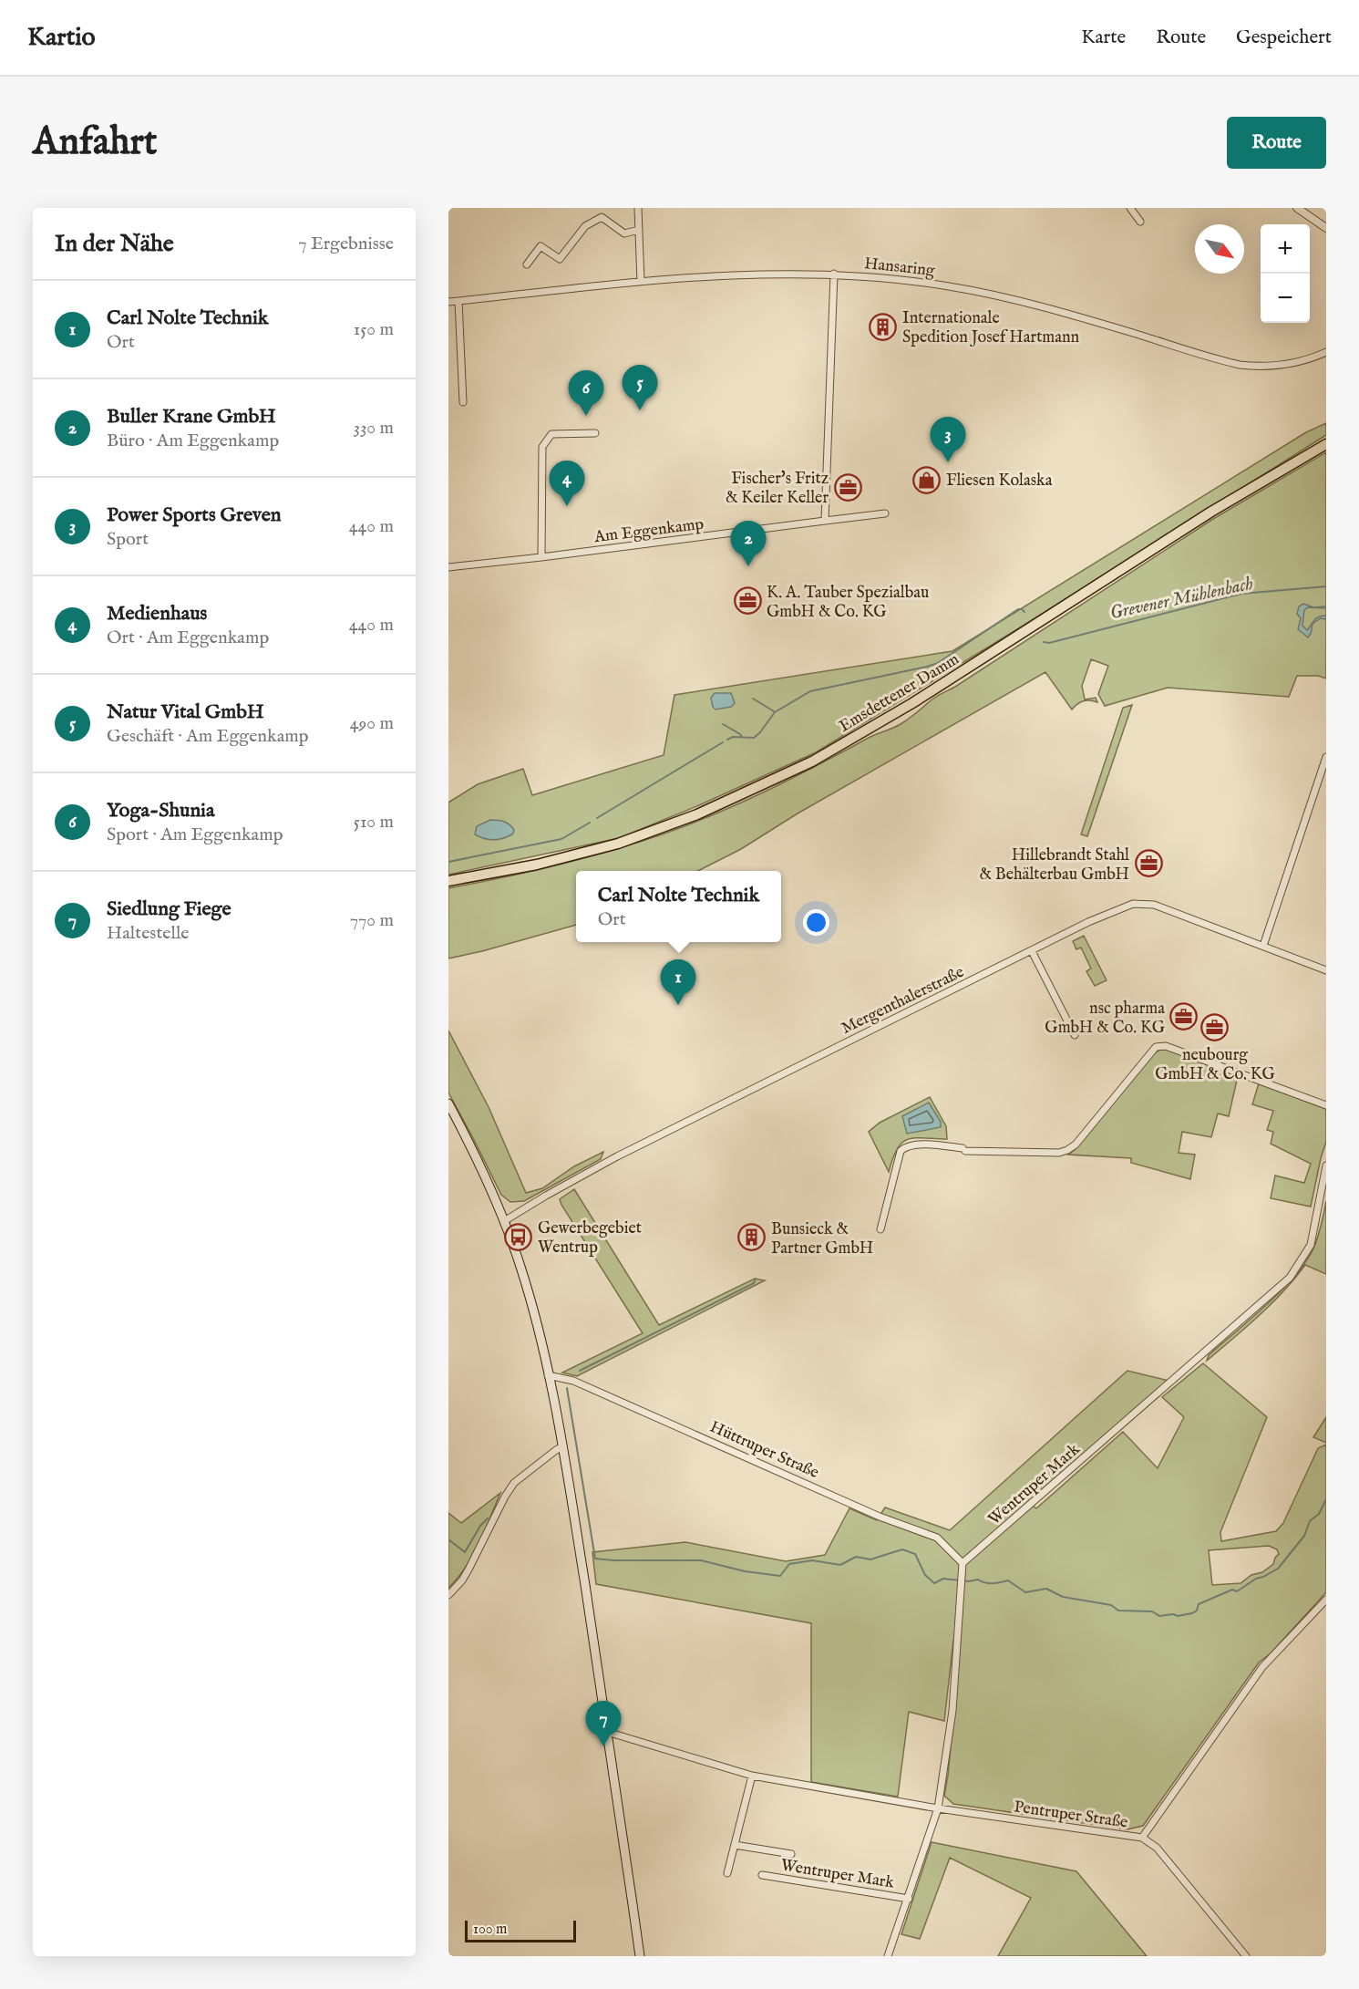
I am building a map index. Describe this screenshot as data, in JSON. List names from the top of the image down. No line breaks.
{"streets":{"main road":["Emsdettener Damm"],"street":["Hansaring","Am Eggenkamp","Mergenthalerstraße","Hüttruper Straße","Wentruper Mark","Pentruper Straße"]},"crossings":[["Hüttruper Straße","Wentruper Mark"],["Wentruper Mark","Pentruper Straße"]],"water":["Grevener Mühlenbach"],"places":{"building":["Internationale Spedition Josef Hartmann","Bunsieck & Partner GmbH"],"shop":["Fliesen Kolaska"],"office":["Fischer's Fritz & Keiler Keller","K. A. Tauber Spezialbau GmbH & Co. KG","Hillebrandt Stahl & Behälterbau GmbH","nsc pharma GmbH & Co. KG","neubourg GmbH & Co. KG"],"bus stop":["Gewerbegebiet Wentrup"]},"scale_bar":"100 m","north":"bottom right","page":{"header":"Kartio","nav":["Karte","Route","Gespeichert"],"buttons":"Route","title":"Anfahrt","heading":["In der Nähe","7 Ergebnisse"],"map_buttons":["+","−"],"list":[{"mark":"1","name":"Carl Nolte Technik","note":"Ort","value":"150 m"},{"mark":"2","name":"Buller Krane GmbH","note":"Büro · Am Eggenkamp","value":"330 m"},{"mark":"3","name":"Power Sports Greven","note":"Sport","value":"440 m"},{"mark":"4","name":"Medienhaus","note":"Ort · Am Eggenkamp","value":"440 m"},{"mark":"5","name":"Natur Vital GmbH","note":"Geschäft · Am Eggenkamp","value":"490 m"},{"mark":"6","name":"Yoga-Shunia","note":"Sport · Am Eggenkamp","value":"510 m"},{"mark":"7","name":"Siedlung Fiege","note":"Haltestelle","value":"770 m"}],"pins":["5","6","3","4","2","1","7"],"popup":["Carl Nolte Technik","Ort"],"scale":"100 m"}}
